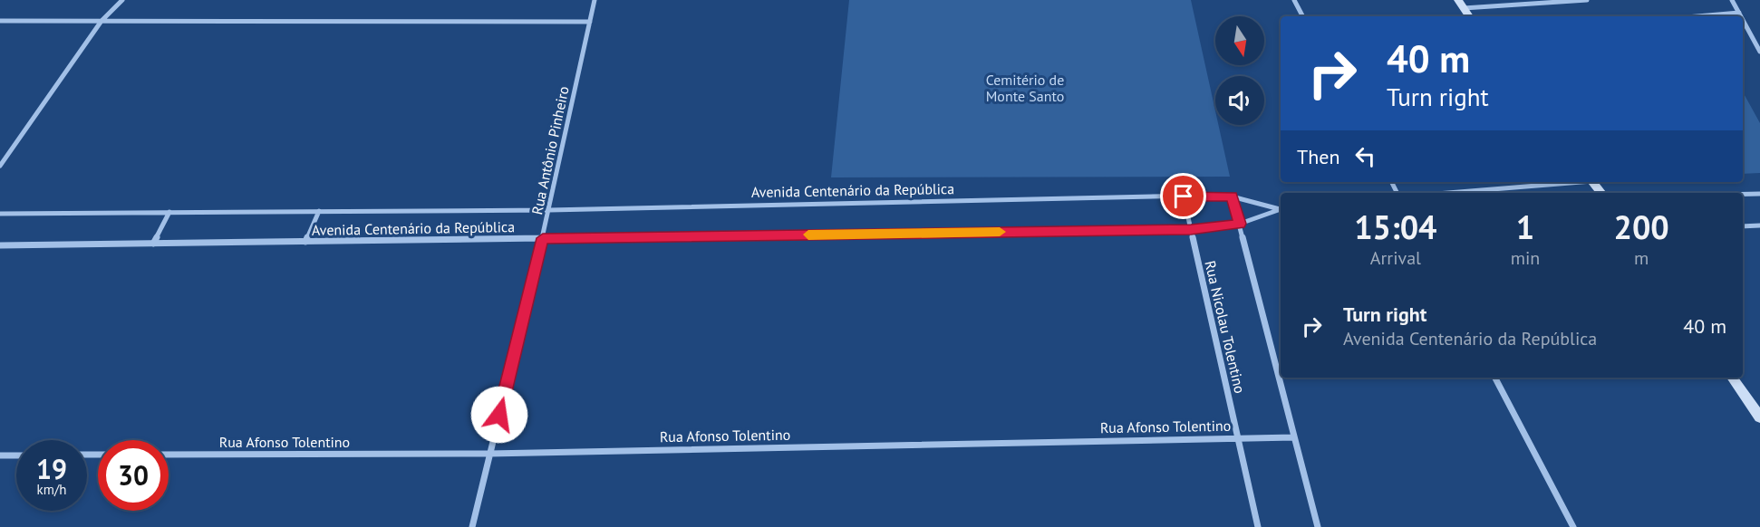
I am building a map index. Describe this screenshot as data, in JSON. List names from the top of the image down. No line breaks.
{"streets":{"street":["Rua Antônio Pinheiro","Avenida Centenário da República","Rua Nicolau Tolentino","Rua Afonso Tolentino"]},"crossings":[["Rua Antônio Pinheiro","Avenida Centenário da República"],["Rua Antônio Pinheiro","Rua Afonso Tolentino"],["Avenida Centenário da República","Rua Nicolau Tolentino"],["Rua Nicolau Tolentino","Rua Afonso Tolentino"]],"parks":["Cemitério de Monte Santo"],"north":"bottom","page":{"turn":["40 m","Turn right"],"then":"Then","eta":["15:04","Arrival","1","min","200","m"],"list":[{"name":"Turn right","note":"Avenida Centenário da República","value":"40 m"}],"speed":"19 km/h","limit":"30"}}
